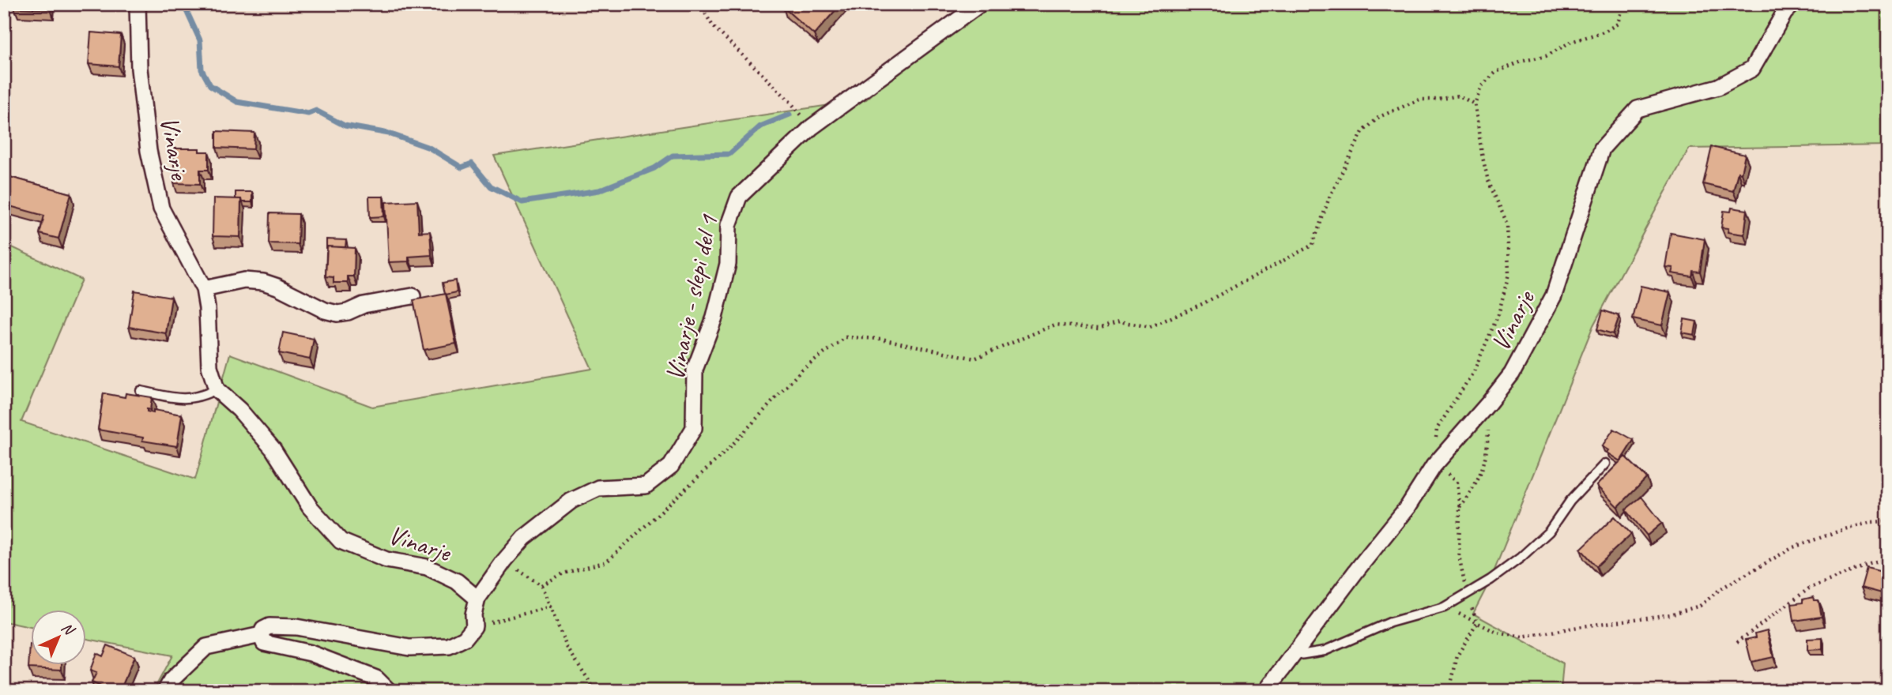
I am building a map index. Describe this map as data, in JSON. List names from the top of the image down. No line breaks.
{"streets":{"street":["Vinarje","Vinarje - slepi del 1"]},"crossings":[["Vinarje","Vinarje - slepi del 1"]],"north":"top right"}
